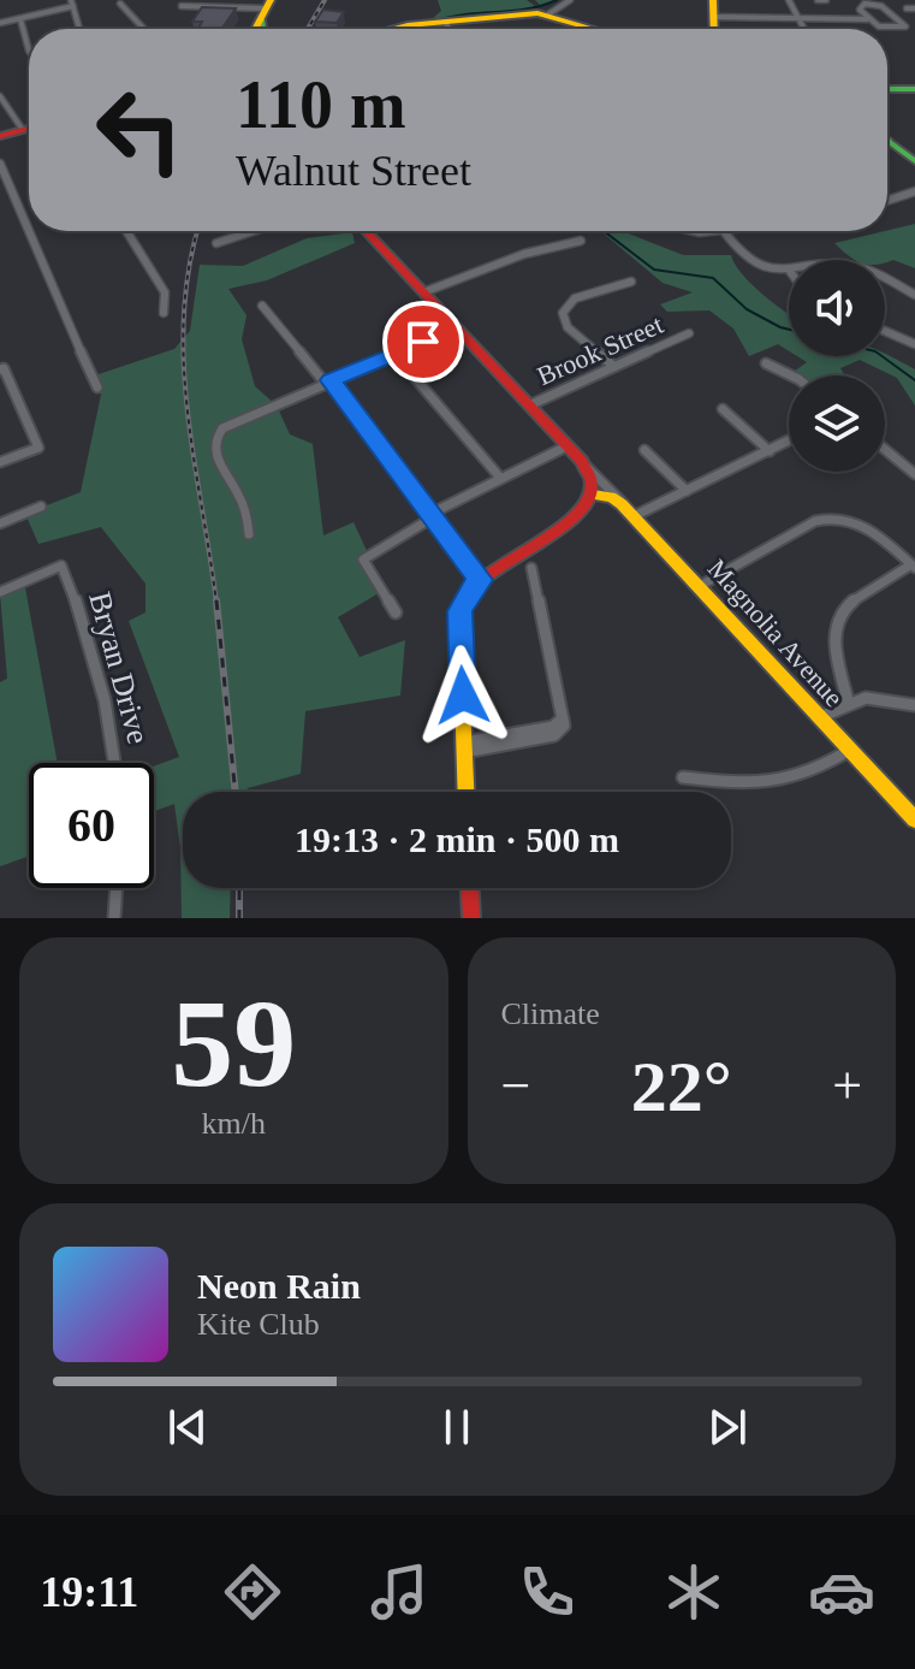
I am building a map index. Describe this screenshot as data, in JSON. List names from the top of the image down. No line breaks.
{"streets":{"main road":["Magnolia Avenue"],"street":["Brook Street","Bryan Drive"]},"page":{"turn":["110 m","Walnut Street"],"limit":"60","trip":"19:13 · 2 min · 500 m","tile":[["59","km/h"],"Climate"],"heat":["−","22°","+"],"song":["Neon Rain","Kite Club"],"tabs":"19:11"}}
